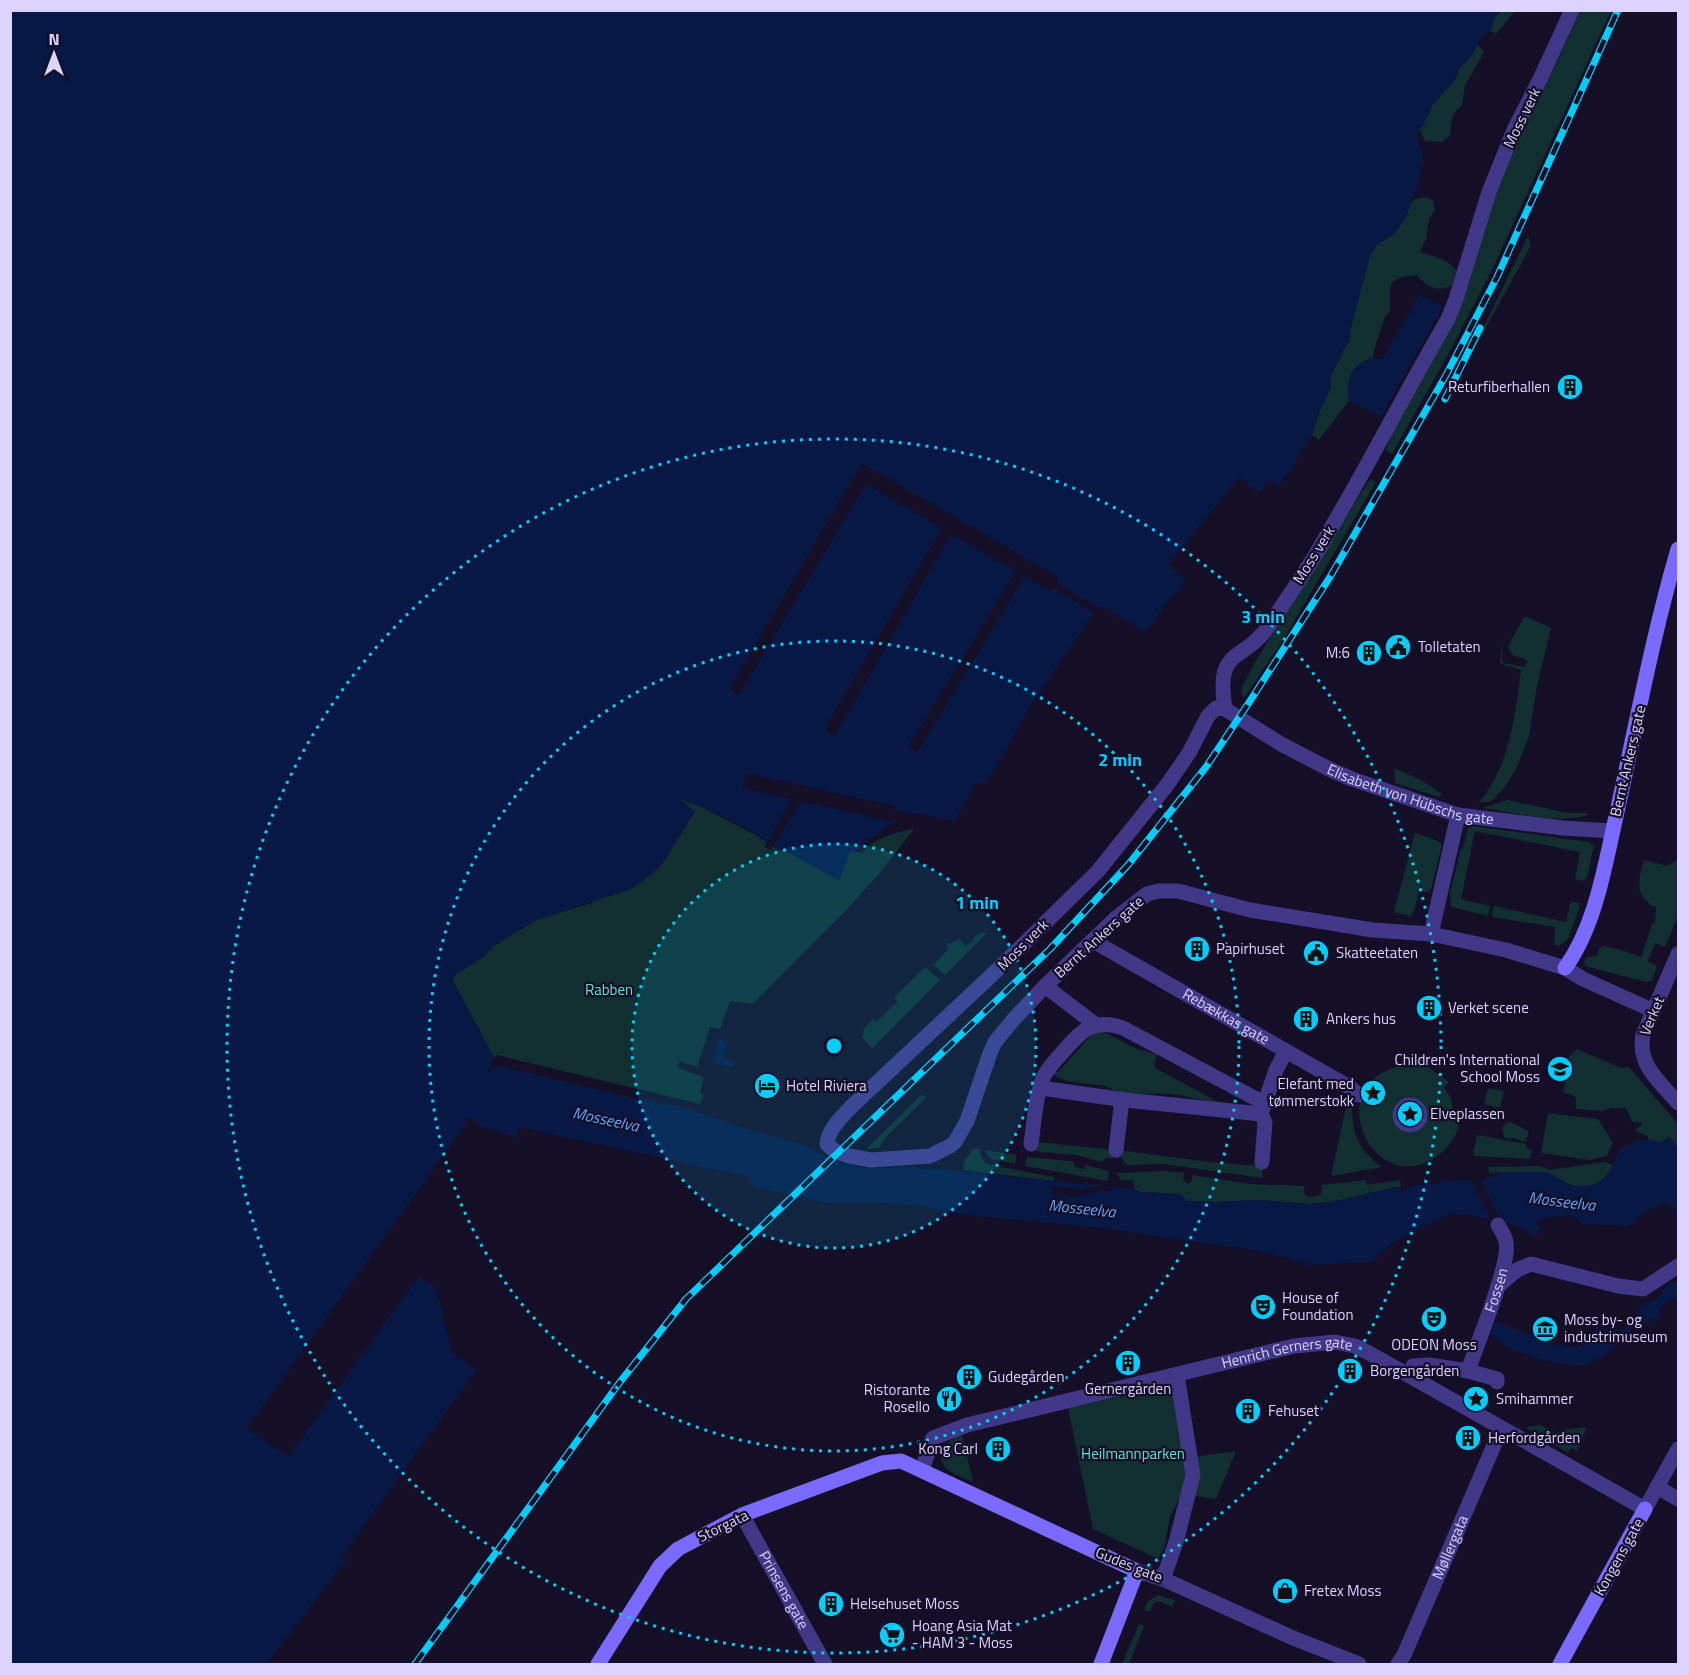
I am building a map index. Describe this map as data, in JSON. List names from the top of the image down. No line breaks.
{"streets":{"street":["Moss verk","Bernt Ankers gate","Elisabeth von Hübschs gate","Verket","Rebækkas gate","Fossen","Henrich Gerners gate","Storgata","Møllergata","Kongens gate","Gudes gate","Prinsens gate"]},"crossings":[["Moss verk","Bernt Ankers gate"],["Moss verk","Elisabeth von Hübschs gate"],["Bernt Ankers gate","Elisabeth von Hübschs gate"],["Bernt Ankers gate","Verket"],["Bernt Ankers gate","Rebækkas gate"],["Henrich Gerners gate","Møllergata"],["Henrich Gerners gate","Kongens gate"],["Henrich Gerners gate","Gudes gate"],["Storgata","Gudes gate"],["Storgata","Prinsens gate"]],"water":["Mosseelva"],"parks":["Rabben","Heilmannparken"],"places":{"building":["Returfiberhallen","M:6","Papirhuset","Verket scene","Ankers hus","Gernergården","Borgengården","Gudegården","Fehuset","Herfordgården","Kong Carl","Helsehuset Moss"],"public building":["Tolletaten","Skatteetaten"],"school or university":["Children's International School Moss"],"hotel":["Hotel Riviera"],"place":["Elefant med tømmerstokk","Elveplassen","Smihammer"],"theatre":["House of Foundation","ODEON Moss"],"museum":["Moss by- og industrimuseum"],"restaurant":["Ristorante Rosello"],"shop":["Fretex Moss"],"supermarket":["Hoang Asia Mat - HAM 3 - Moss"]},"north":"top","rings":["3 min","2 min","1 min"]}
